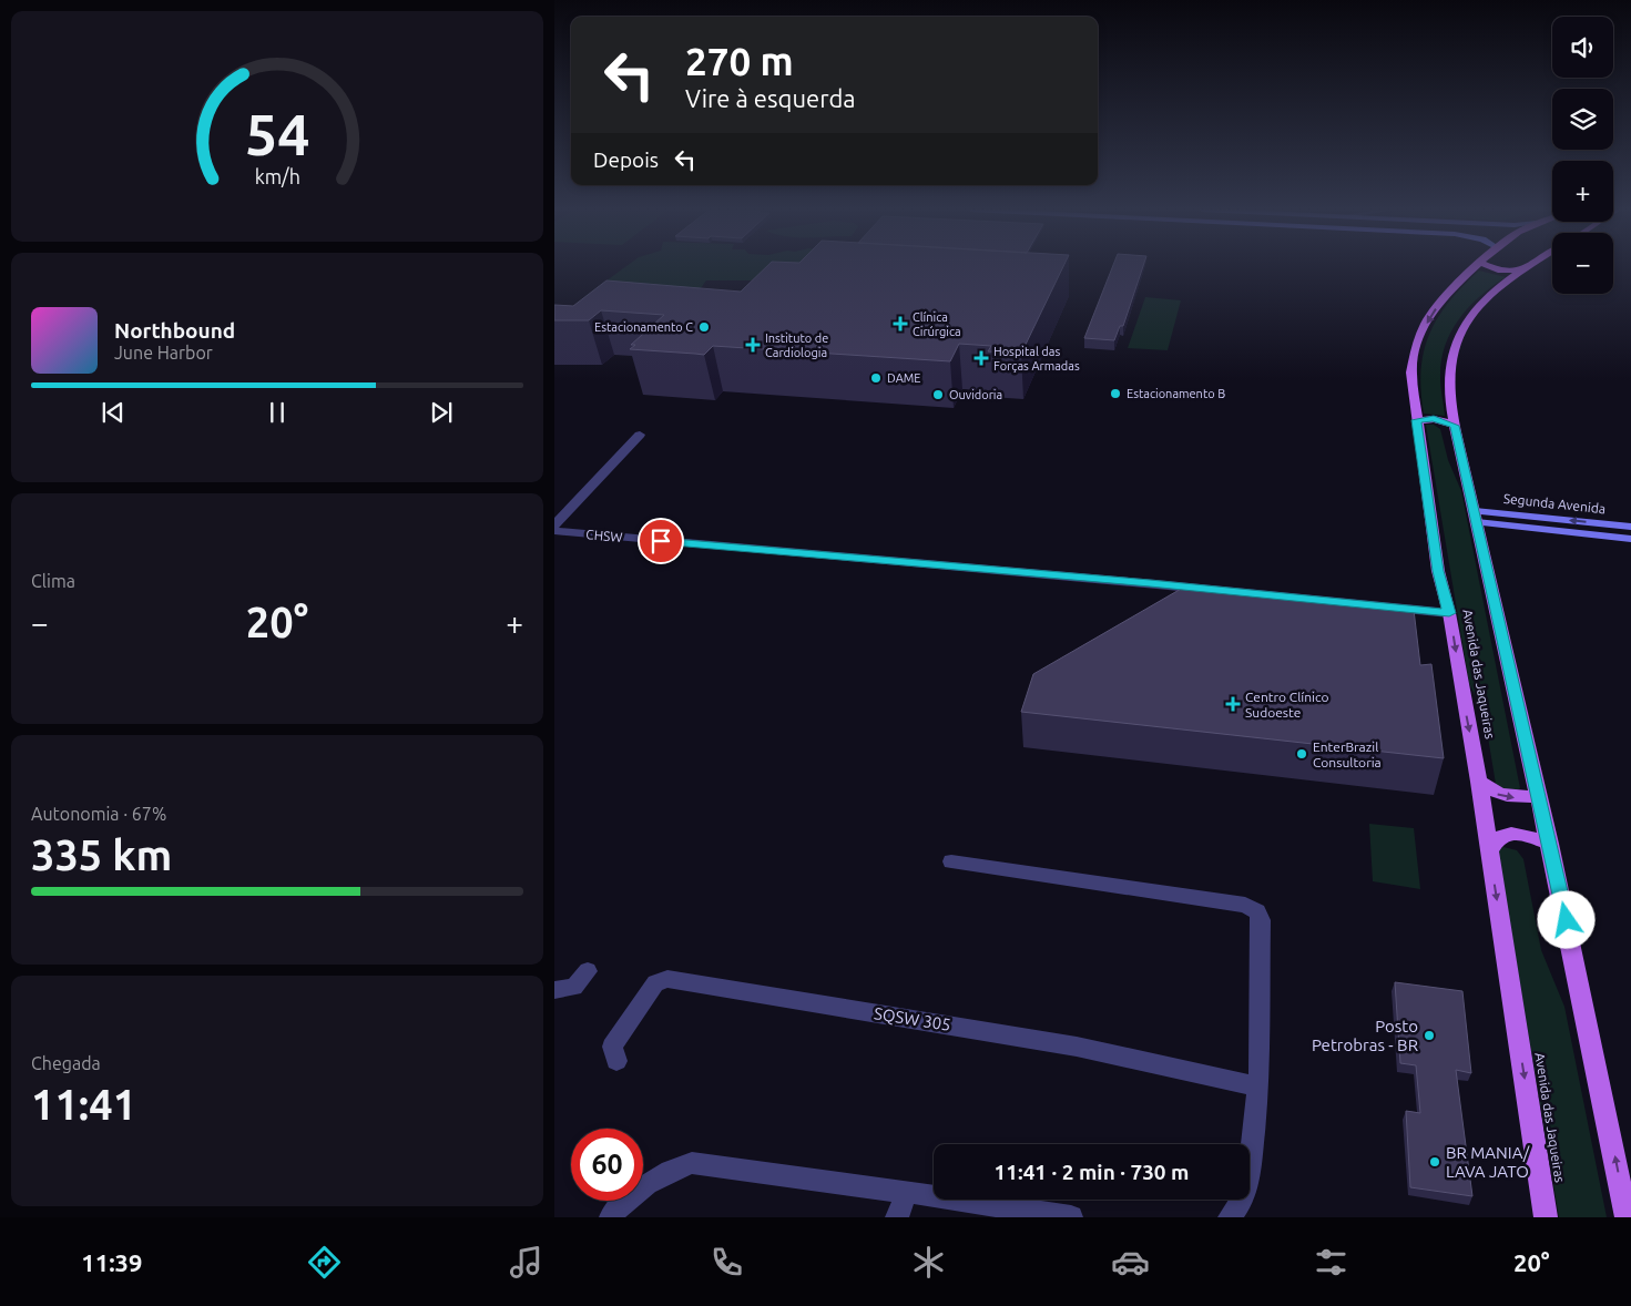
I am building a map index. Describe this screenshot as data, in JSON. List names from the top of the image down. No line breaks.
{"streets":{"main road":["Segunda Avenida","Avenida das Jaqueiras"],"street":["CHSW","SQSW 305"]},"crossings":[["Segunda Avenida","Avenida das Jaqueiras"],["CHSW","Avenida das Jaqueiras"]],"places":{"health":["Clínica Cirúrgica","Instituto de Cardiologia","Hospital das Forças Armadas","Centro Clínico Sudoeste"],"other":["Estacionamento C","DAME","Estacionamento B","Ouvidoria","EnterBrazil Consultoria","Posto Petrobras - BR","BR MANIA/ LAVA JATO"]},"page":{"map_buttons":["+","−"],"turn":["270 m","Vire à esquerda"],"then":"Depois","song":["Northbound","June Harbor"],"tile":["Clima",["Autonomia · 67%","335 km"],["Chegada","11:41"]],"heat":["−","20°","+"],"limit":"60","trip":"11:41 · 2 min · 730 m","tabs":["11:39","20°"],"gauge":["54","km/h"]}}
